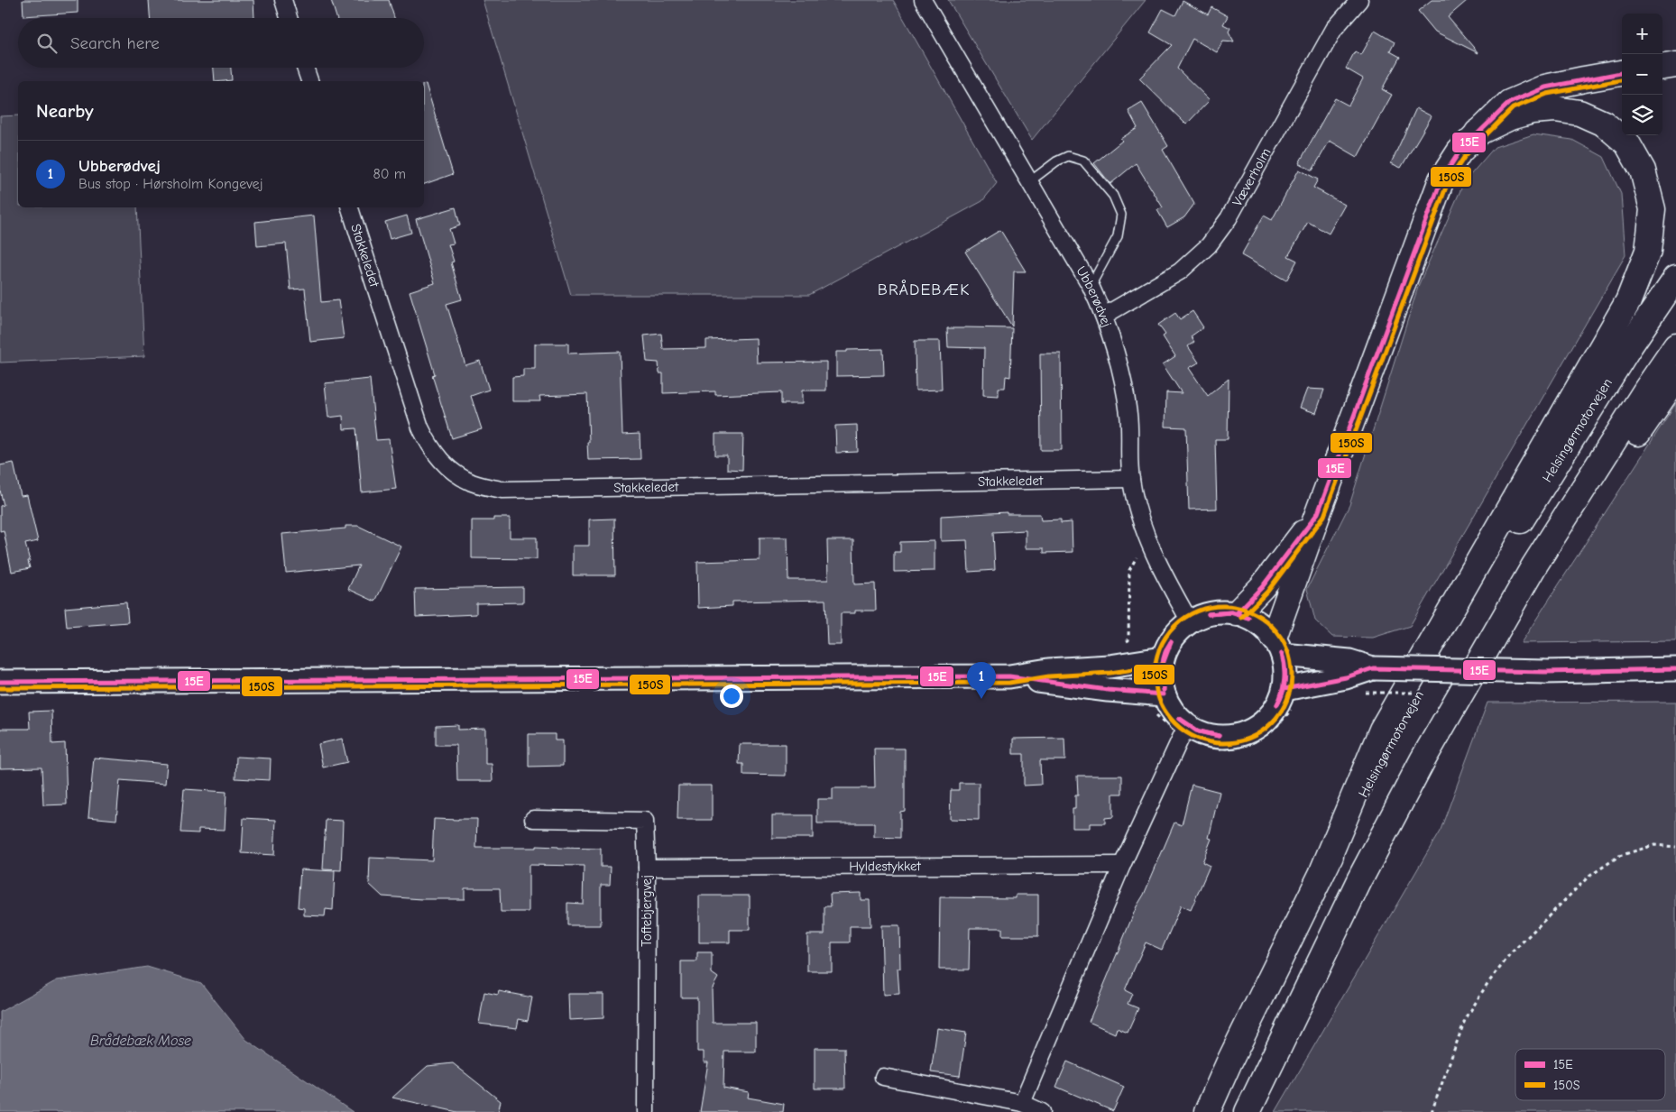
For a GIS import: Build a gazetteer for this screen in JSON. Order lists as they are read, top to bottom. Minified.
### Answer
{"streets":{"highway":["Helsingørmotorvejen"],"street":["Væverholm","Stakkeledet","Ubberødvej","Hyldestykket","Toftebjergvej"]},"crossings":[["Væverholm","Ubberødvej"],["Stakkeledet","Ubberødvej"],["Hyldestykket","Toftebjergvej"]],"districts":["BRÅDEBÆK"],"water":["Brådebæk Mose"],"lines":["transit line 15E","transit line 150S"],"legend":["15E","150S"],"page":{"map_buttons":["+","−"],"search":"Search here","heading":"Nearby","list":[{"mark":"1","name":"Ubberødvej","note":"Bus stop · Hørsholm Kongevej","value":"80 m"}],"pins":"1"}}
